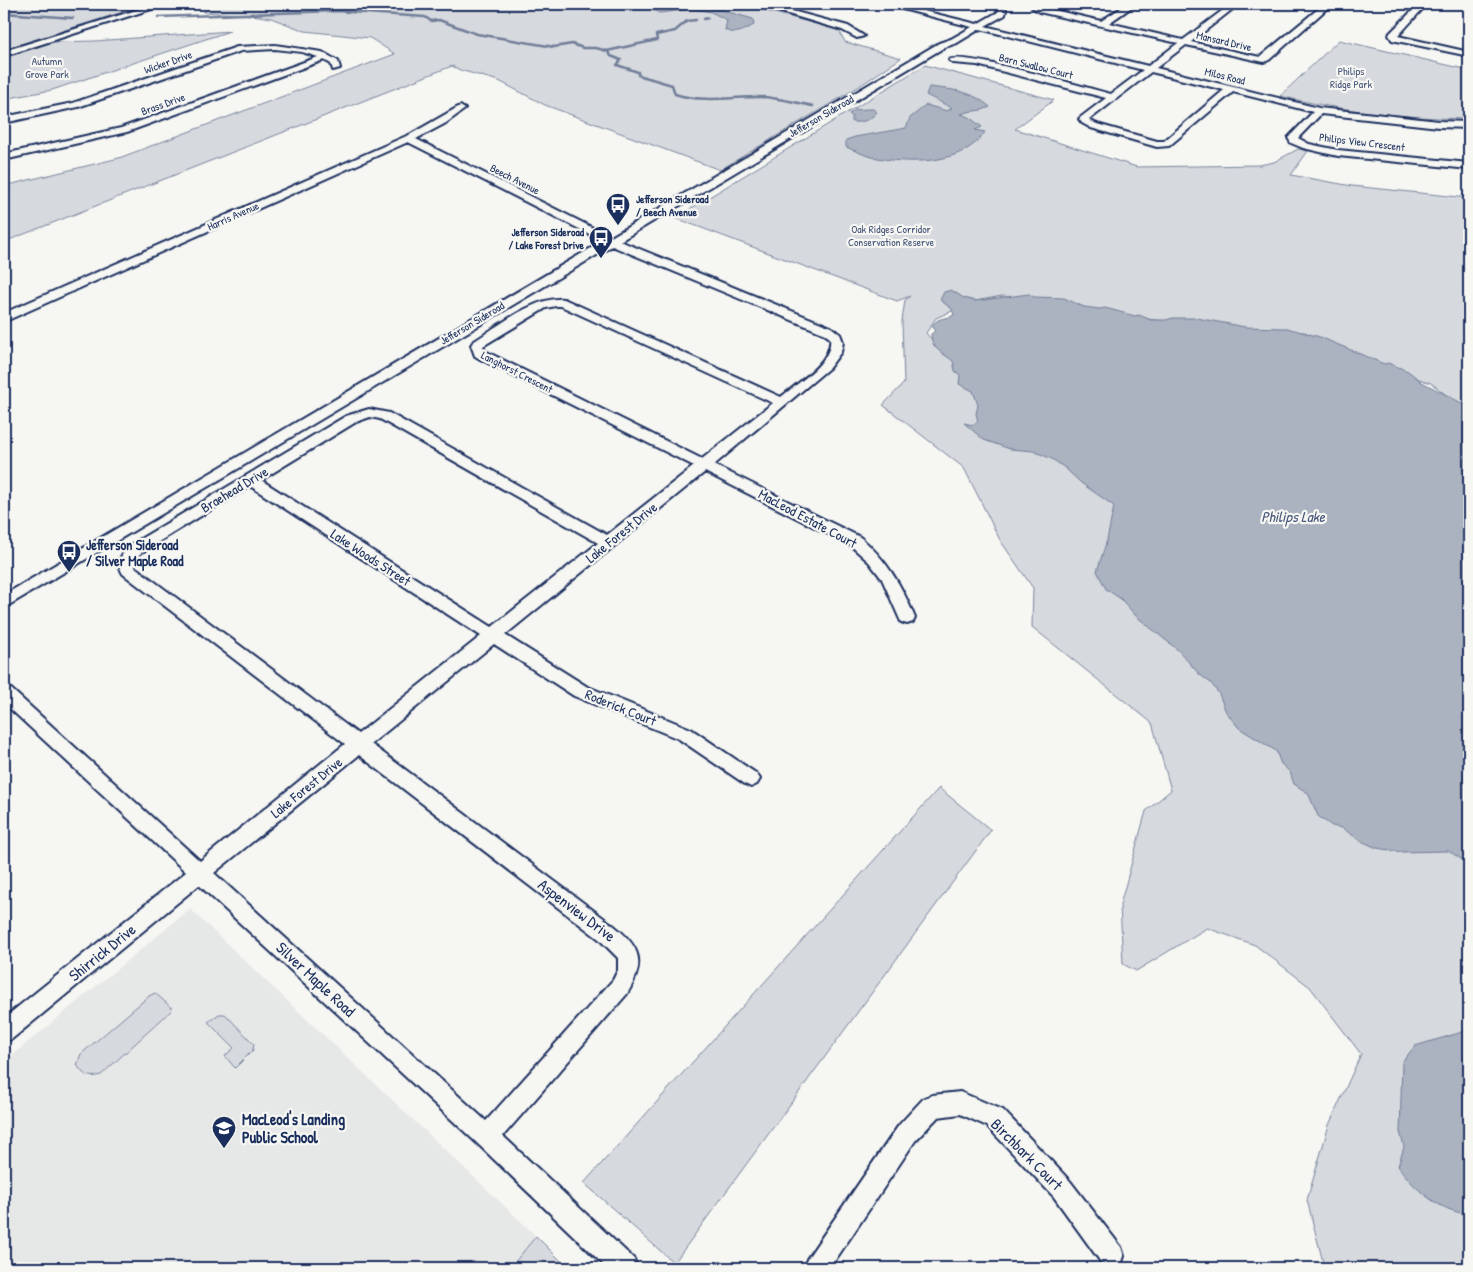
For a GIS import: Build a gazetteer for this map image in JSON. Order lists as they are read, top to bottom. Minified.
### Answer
{"streets":{"street":["Mansard Drive","Wicker Drive","Barn Swallow Court","Milos Road","Brass Drive","Jefferson Sideroad","Philips View Crescent","Beech Avenue","Harris Avenue","Langhorst Crescent","Braehead Drive","MacLeod Estate Court","Lake Forest Drive","Lake Woods Street","Roderick Court","Aspenview Drive","Shirrick Drive","Silver Maple Road","Birchbark Court"]},"crossings":[["Wicker Drive","Brass Drive"],["Milos Road","Jefferson Sideroad"],["Milos Road","Philips View Crescent"],["Jefferson Sideroad","Beech Avenue"],["Jefferson Sideroad","Lake Forest Drive"],["Beech Avenue","Harris Avenue"],["Beech Avenue","Lake Forest Drive"],["Langhorst Crescent","MacLeod Estate Court"],["Langhorst Crescent","Lake Forest Drive"],["Braehead Drive","Lake Forest Drive"],["Braehead Drive","Lake Woods Street"],["Braehead Drive","Aspenview Drive"],["MacLeod Estate Court","Lake Forest Drive"],["Lake Forest Drive","Lake Woods Street"],["Lake Forest Drive","Roderick Court"],["Lake Forest Drive","Aspenview Drive"],["Lake Forest Drive","Shirrick Drive"],["Lake Forest Drive","Silver Maple Road"],["Lake Woods Street","Roderick Court"],["Aspenview Drive","Silver Maple Road"],["Shirrick Drive","Silver Maple Road"]],"water":["Philips Lake"],"parks":["Autumn Grove Park","Philips Ridge Park","Oak Ridges Corridor Conservation Reserve"],"places":{"bus stop":["Jefferson Sideroad / Beech Avenue","Jefferson Sideroad / Lake Forest Drive","Jefferson Sideroad / Silver Maple Road"],"school or university":["MacLeod's Landing Public School"]}}
